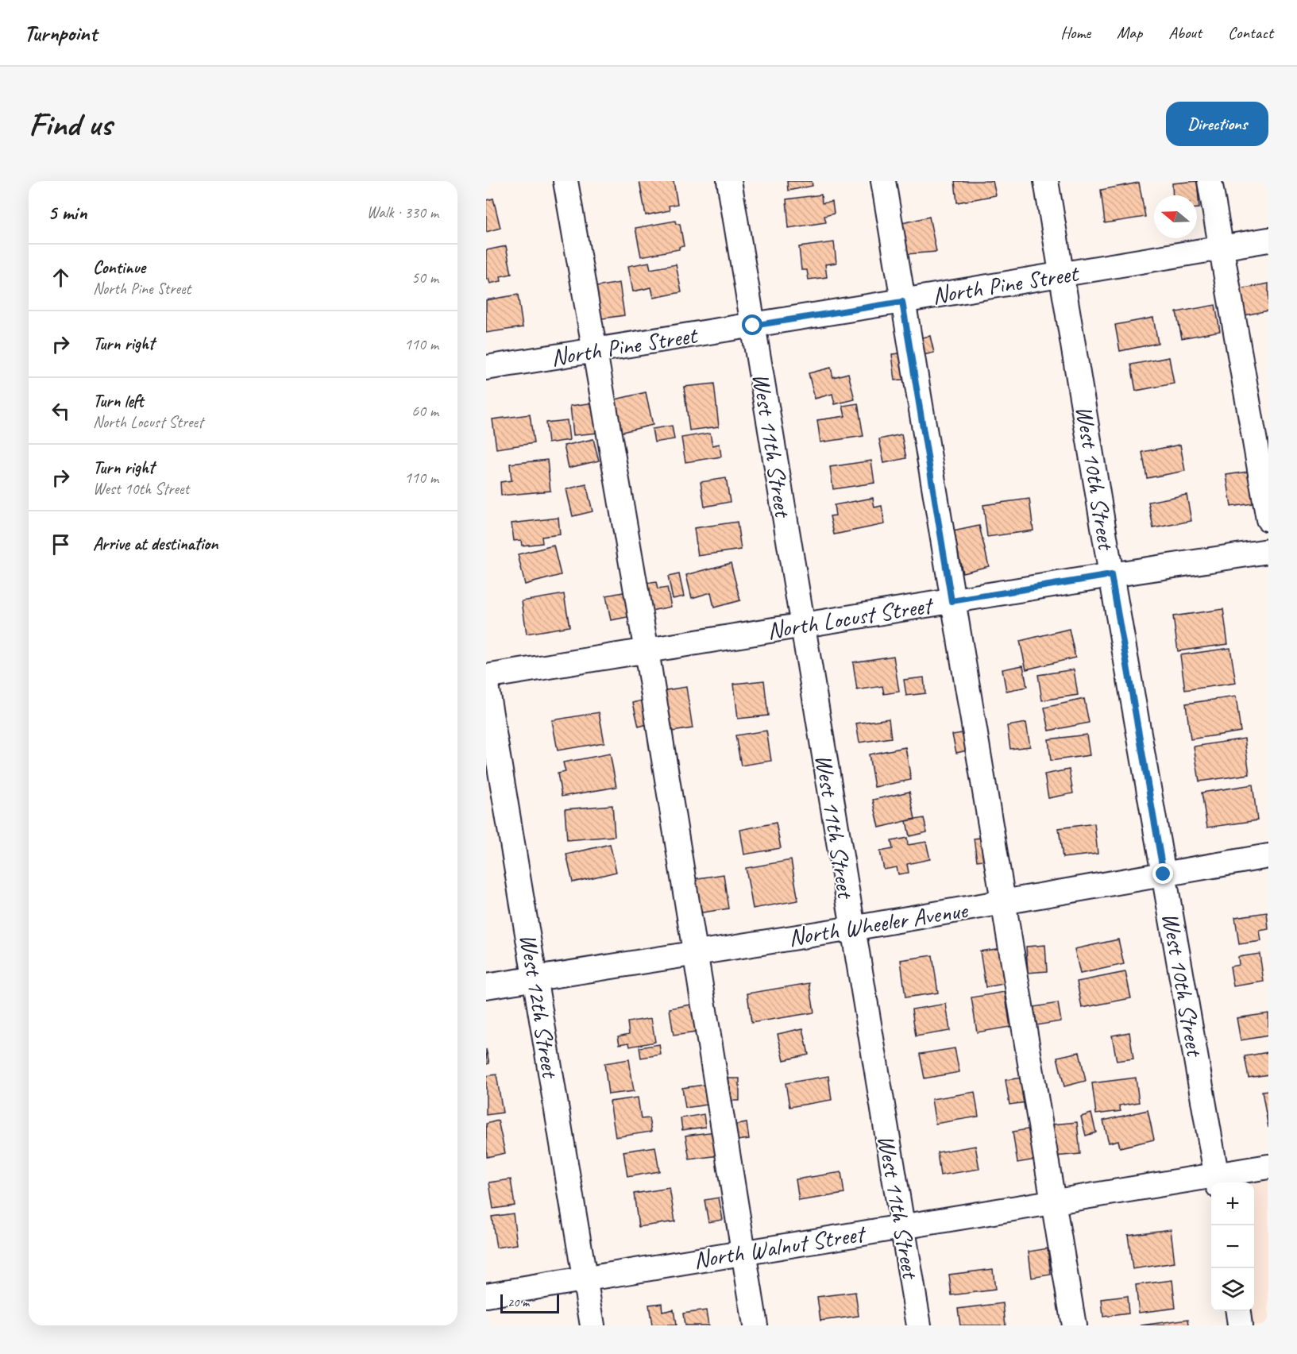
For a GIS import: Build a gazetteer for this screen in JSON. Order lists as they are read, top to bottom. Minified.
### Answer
{"streets":{"street":["North Pine Street","West 11th Street","West 10th Street","North Locust Street","North Wheeler Avenue","West 12th Street","North Walnut Street"]},"crossings":[["North Pine Street","West 11th Street"],["North Pine Street","West 10th Street"],["West 11th Street","North Locust Street"],["West 11th Street","North Wheeler Avenue"],["West 11th Street","North Walnut Street"],["West 10th Street","North Locust Street"],["West 10th Street","North Wheeler Avenue"],["West 10th Street","North Walnut Street"],["North Wheeler Avenue","West 12th Street"],["West 12th Street","North Walnut Street"]],"scale_bar":"20 m","north":"left","page":{"header":"Turnpoint","nav":["Home","Map","About","Contact"],"buttons":"Directions","title":"Find us","heading":["5 min","Walk · 330 m"],"list":[["Continue","North Pine Street","50 m"],["Turn right","110 m"],["Turn left","North Locust Street","60 m"],["Turn right","West 10th Street","110 m"],"Arrive at destination"],"map_buttons":["+","−"],"scale":"20 m"}}
